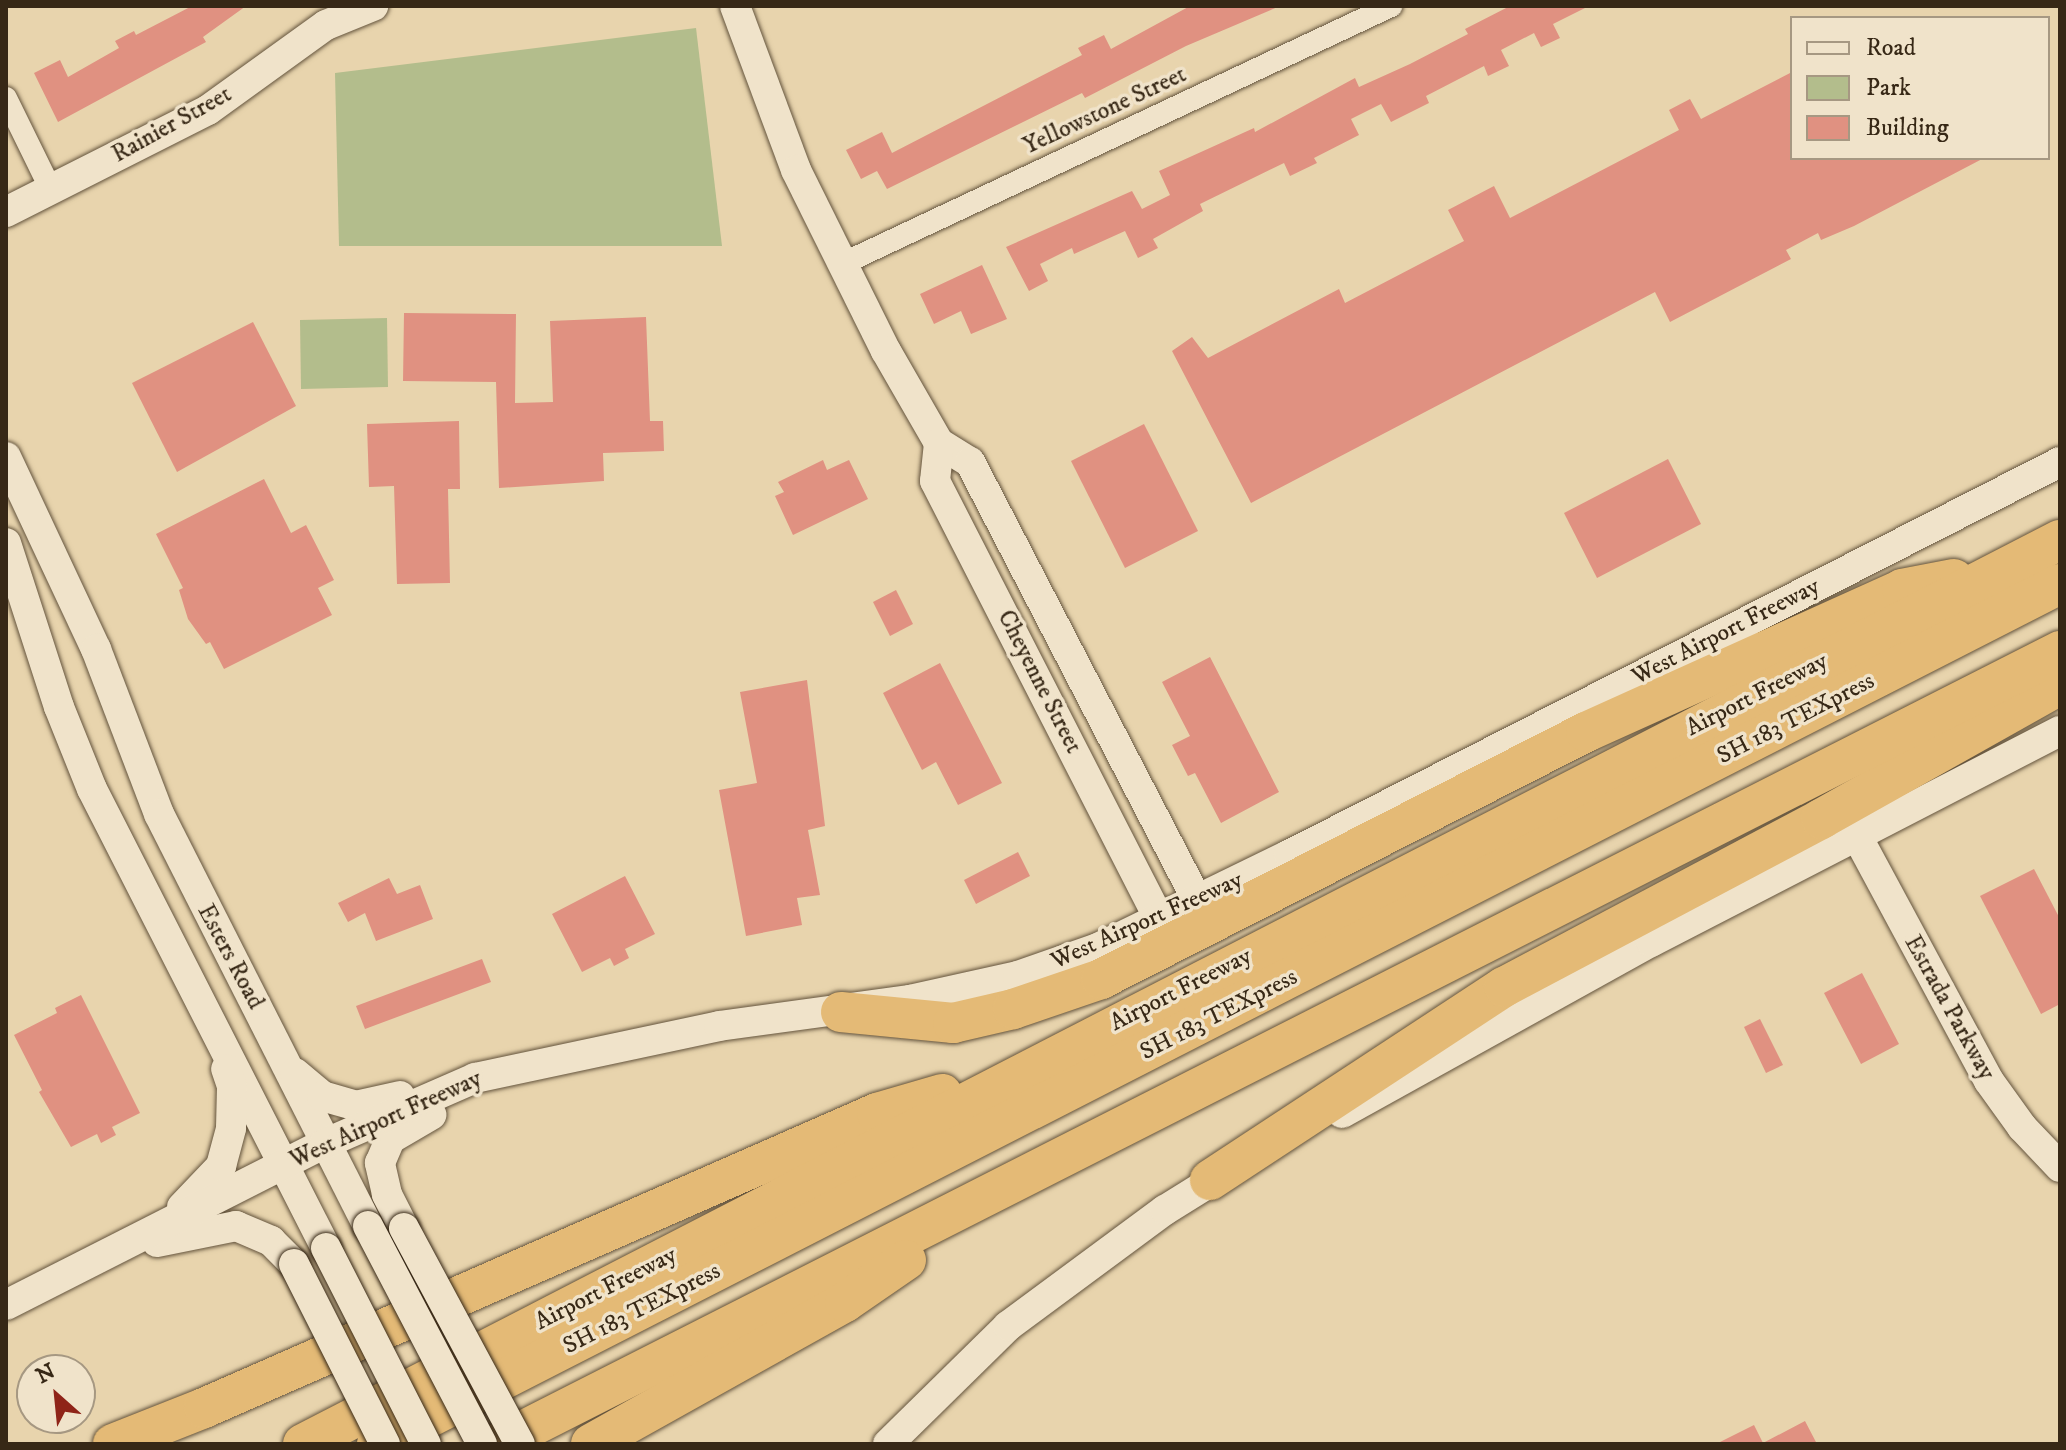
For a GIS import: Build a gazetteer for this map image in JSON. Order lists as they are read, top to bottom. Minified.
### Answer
{"streets":{"highway":["Airport Freeway","SH 183 TEXpress"],"main road":["Rainier Street","West Airport Freeway","Cheyenne Street","Esters Road","Estrada Parkway"],"street":["Yellowstone Street"]},"crossings":[["Yellowstone Street","Cheyenne Street"],["West Airport Freeway","Cheyenne Street"],["West Airport Freeway","Esters Road"]],"legend":["Road","Park","Building"],"north":"top left"}
